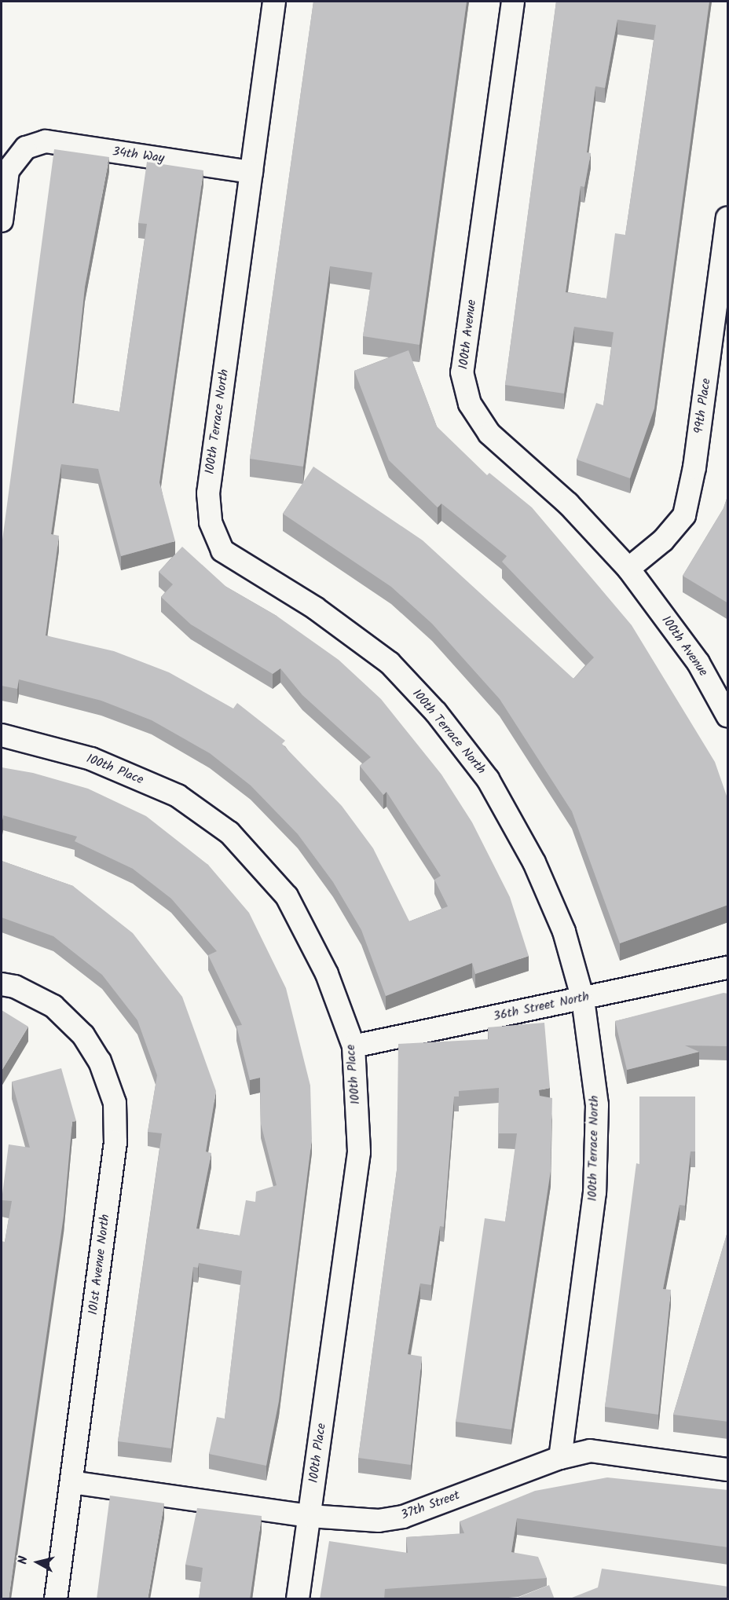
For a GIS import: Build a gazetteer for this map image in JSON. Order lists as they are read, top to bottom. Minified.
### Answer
{"streets":{"street":["34th Way","100th Avenue","99th Place","100th Terrace North","100th Place","36th Street North","101st Avenue North","37th Street"]},"crossings":[["34th Way","100th Terrace North"],["100th Avenue","99th Place"],["100th Terrace North","36th Street North"],["100th Terrace North","37th Street"],["100th Place","36th Street North"],["100th Place","37th Street"],["101st Avenue North","37th Street"]],"north":"left"}
